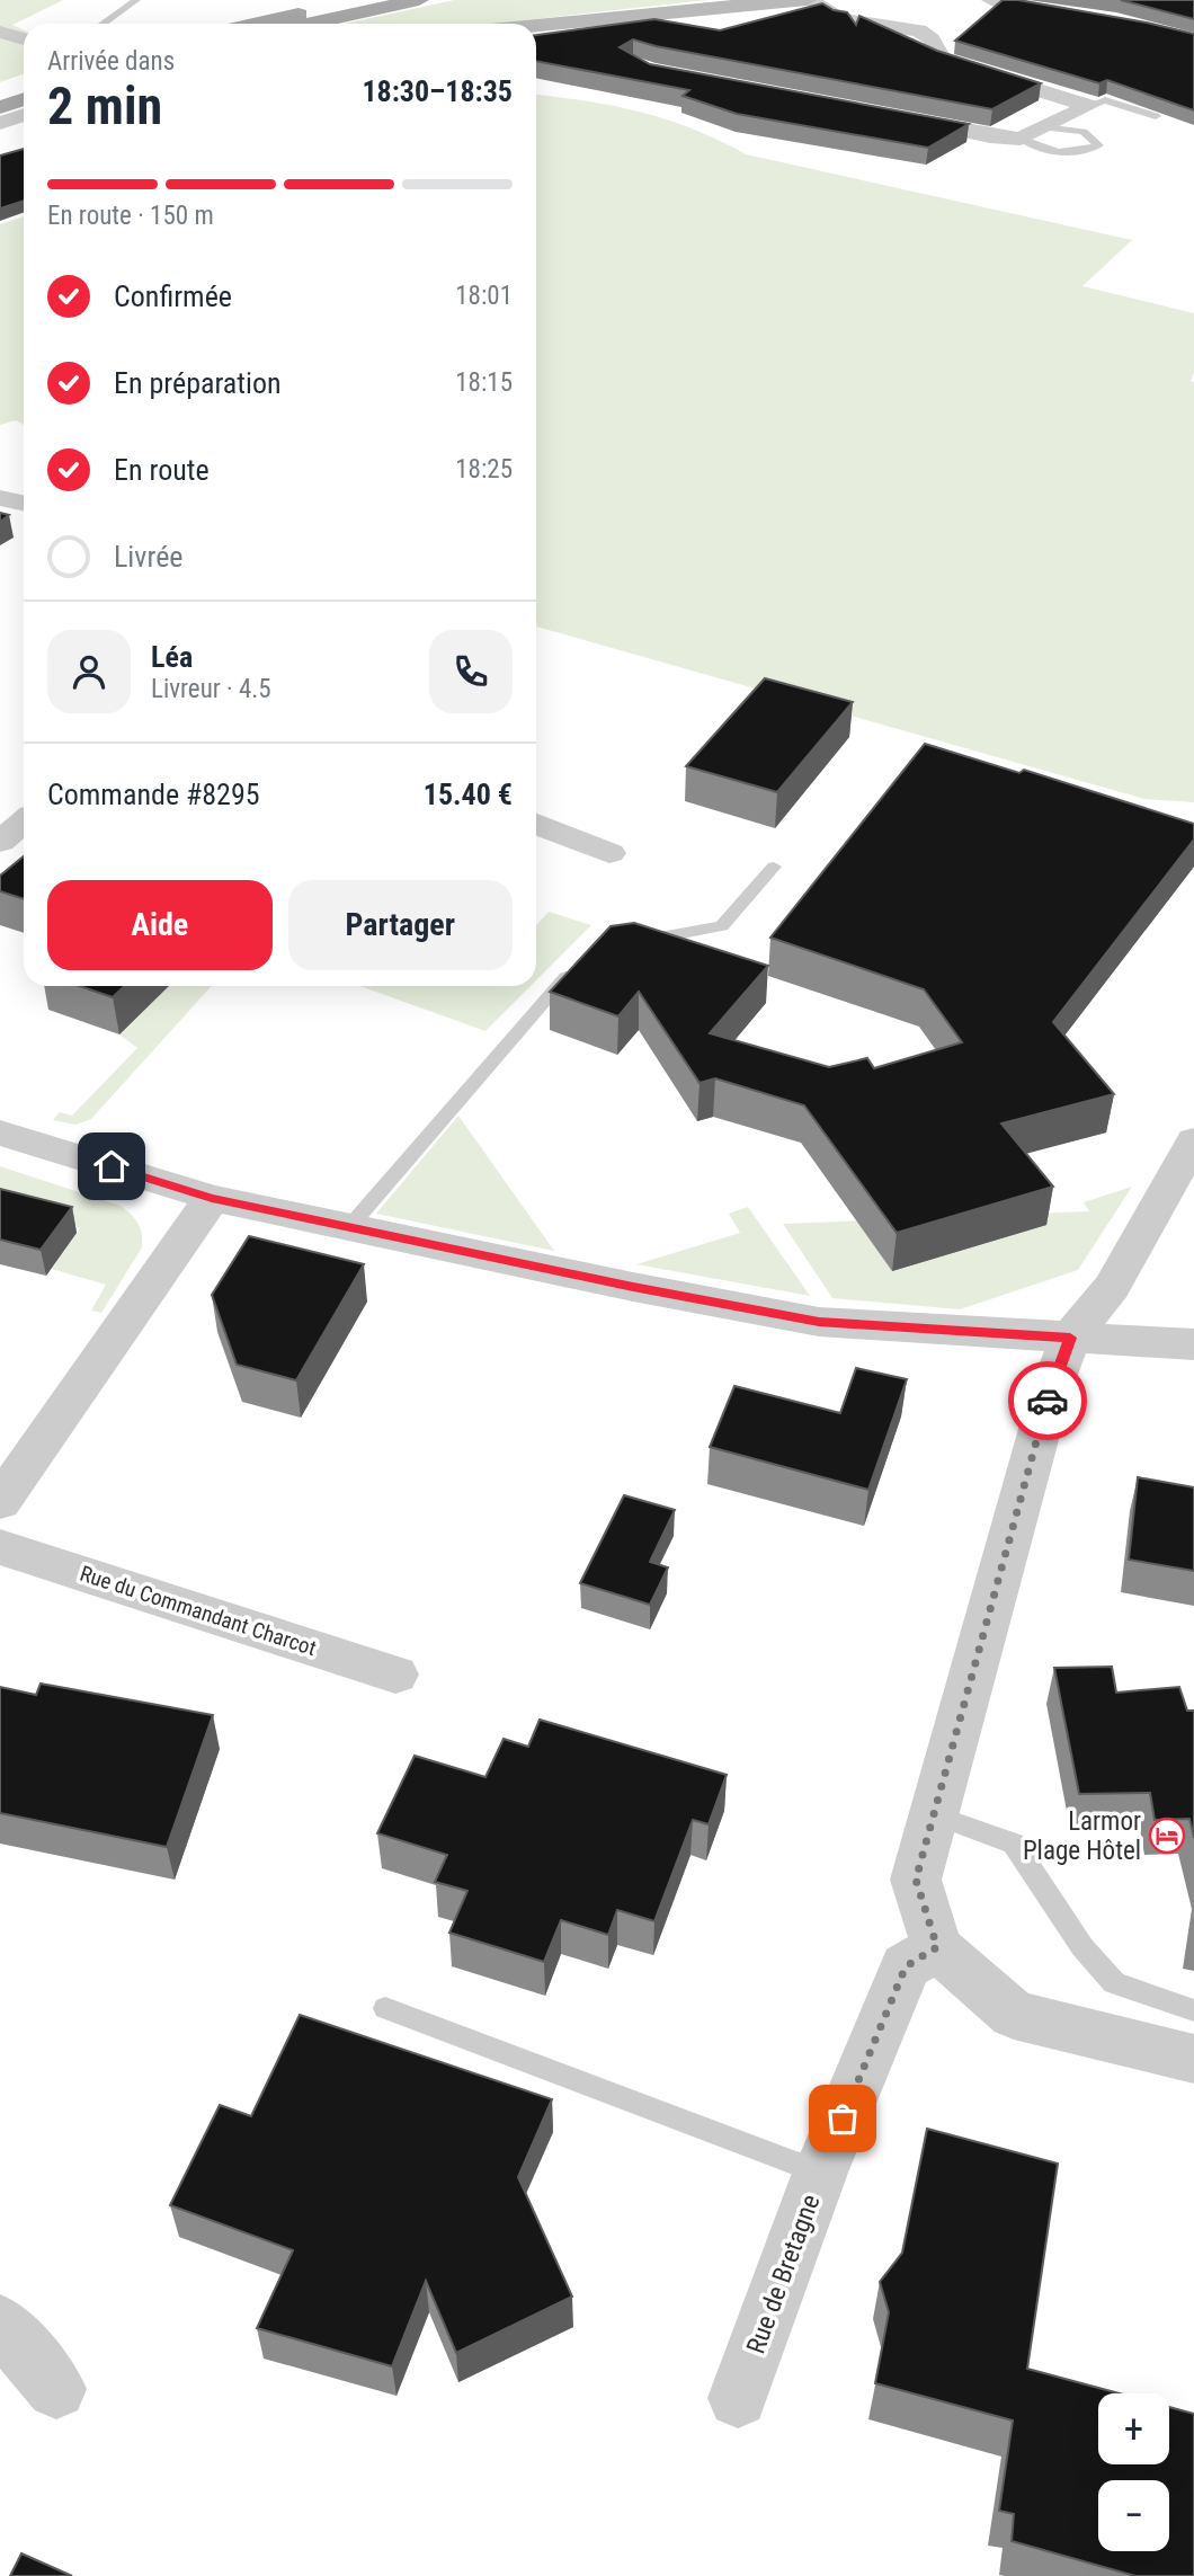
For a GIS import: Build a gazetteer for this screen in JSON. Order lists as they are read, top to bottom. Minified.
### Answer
{"streets":{"street":["Rue du Commandant Charcot","Rue de Bretagne"]},"places":{"hotel":["Larmor Plage Hôtel"]},"page":{"heading":["2 min","Arrivée dans","18:30–18:35"],"panel":["Léa","Livreur · 4.5","Commande #8295","15.40 €"],"bar":"En route · 150 m","list":[["Confirmée","18:01"],["En préparation","18:15"],["En route","18:25"],"Livrée"],"buttons":["Aide","Partager"],"map_buttons":["+","−"]}}
